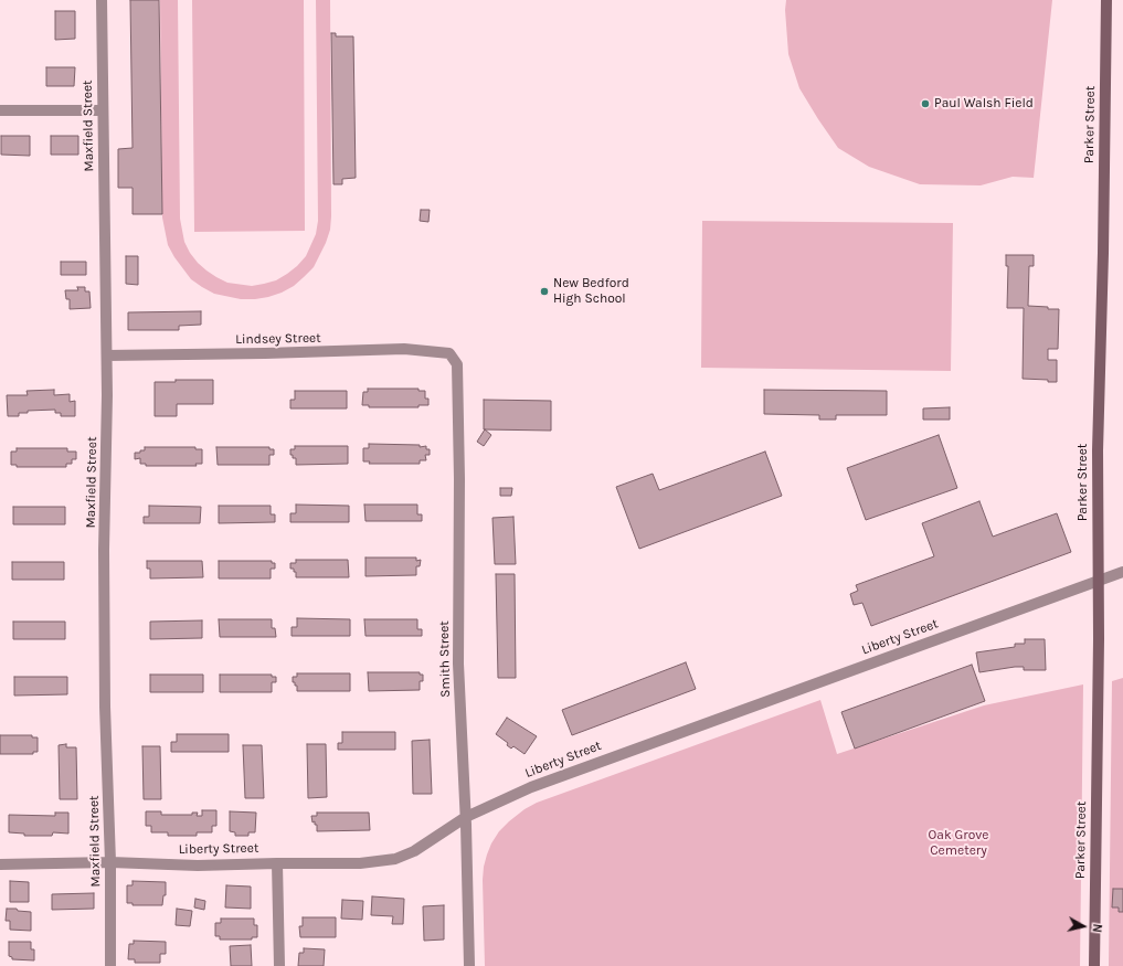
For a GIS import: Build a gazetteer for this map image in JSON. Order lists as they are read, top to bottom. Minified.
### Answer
{"streets":{"main road":["Parker Street"],"street":["Maxfield Street","Lindsey Street","Liberty Street","Smith Street"]},"crossings":[["Parker Street","Liberty Street"],["Maxfield Street","Lindsey Street"],["Maxfield Street","Liberty Street"],["Lindsey Street","Smith Street"],["Liberty Street","Smith Street"]],"parks":["Oak Grove Cemetery"],"places":["Paul Walsh Field","New Bedford High School"],"north":"right"}
